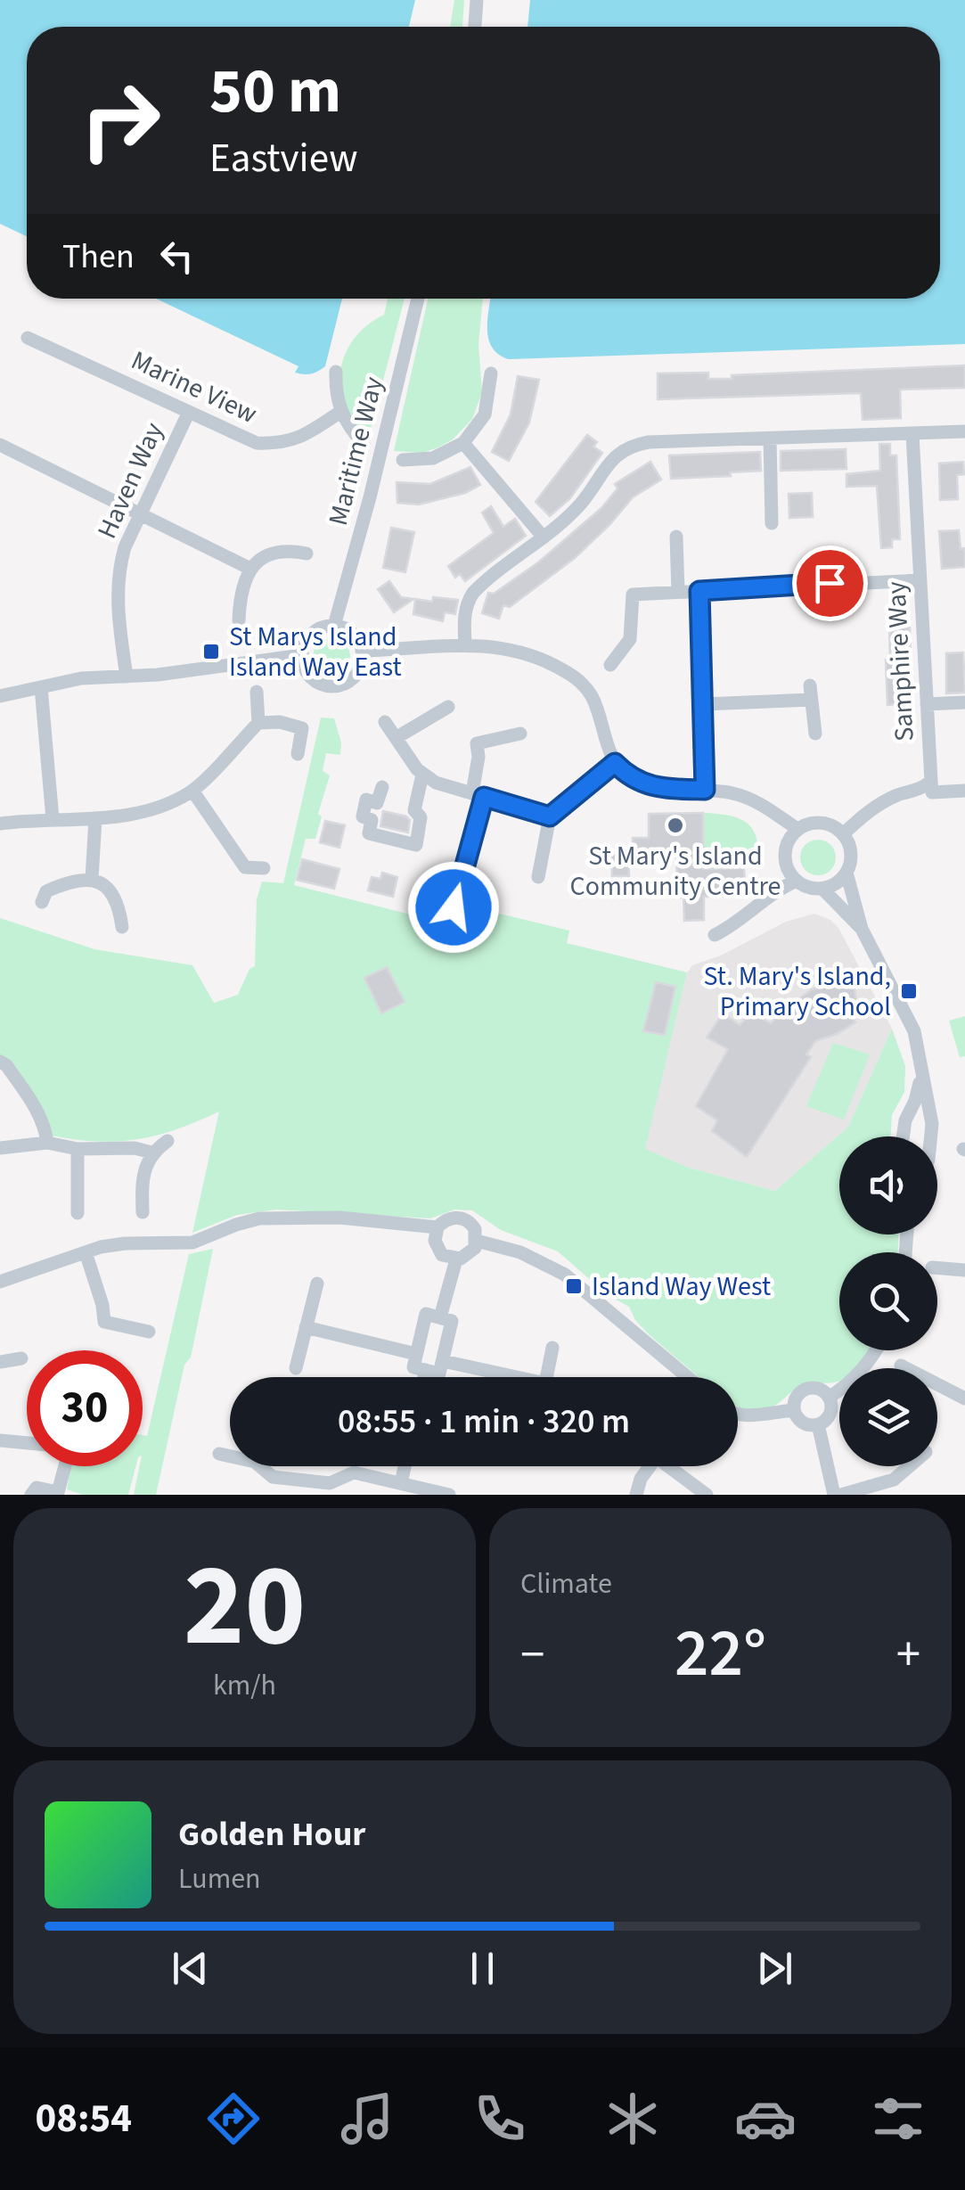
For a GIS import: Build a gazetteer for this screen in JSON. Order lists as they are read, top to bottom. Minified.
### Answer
{"streets":{"street":["Marine View","Maritime Way","Haven Way","Samphire Way"]},"crossings":[["Marine View","Haven Way"]],"places":{"transit":["St Marys Island Island Way East","St. Mary's Island, Primary School","Island Way West"],"other":["St Mary's Island Community Centre"]},"page":{"turn":["50 m","Eastview"],"then":"Then","limit":"30","trip":"08:55 · 1 min · 320 m","tile":[["20","km/h"],"Climate"],"heat":["−","22°","+"],"song":["Golden Hour","Lumen"],"tabs":"08:54"}}
